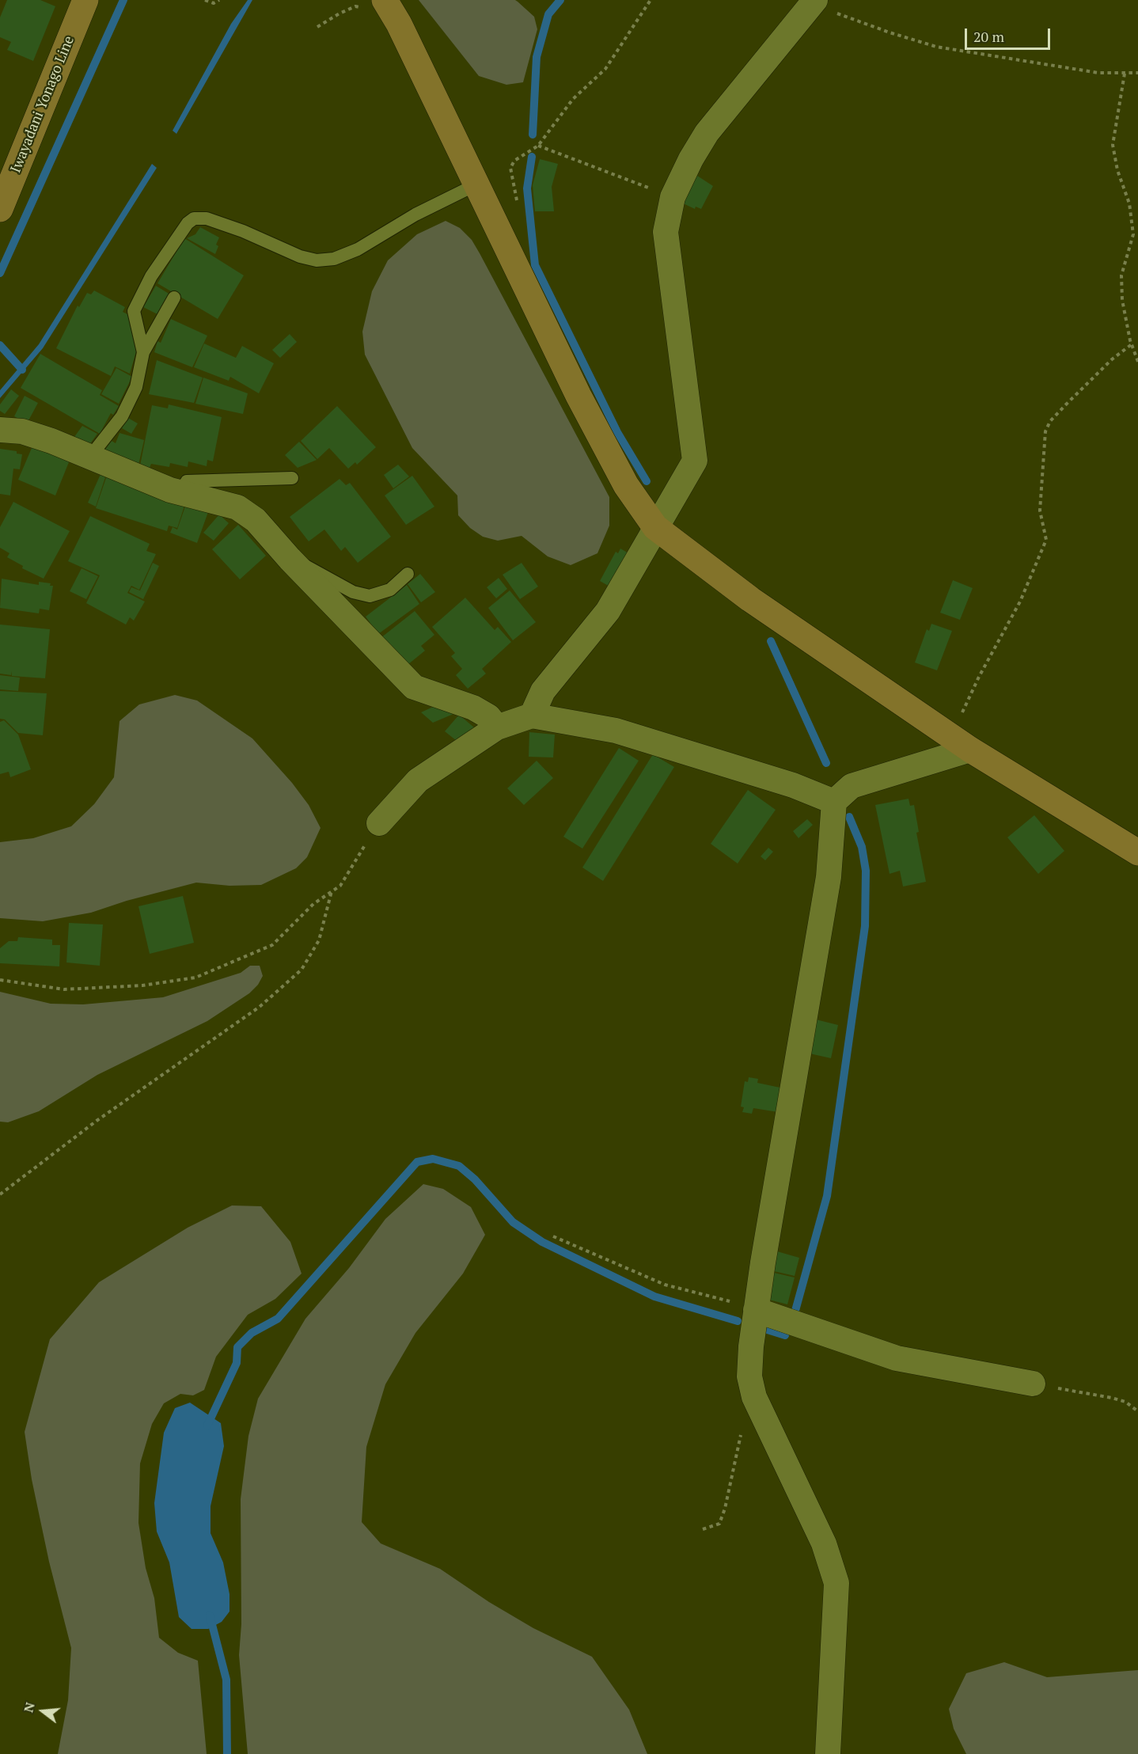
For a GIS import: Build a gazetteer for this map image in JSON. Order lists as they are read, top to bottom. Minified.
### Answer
{"streets":{"street":["Iwayadani Yonago Line"]},"scale_bar":"20 m","north":"left"}
